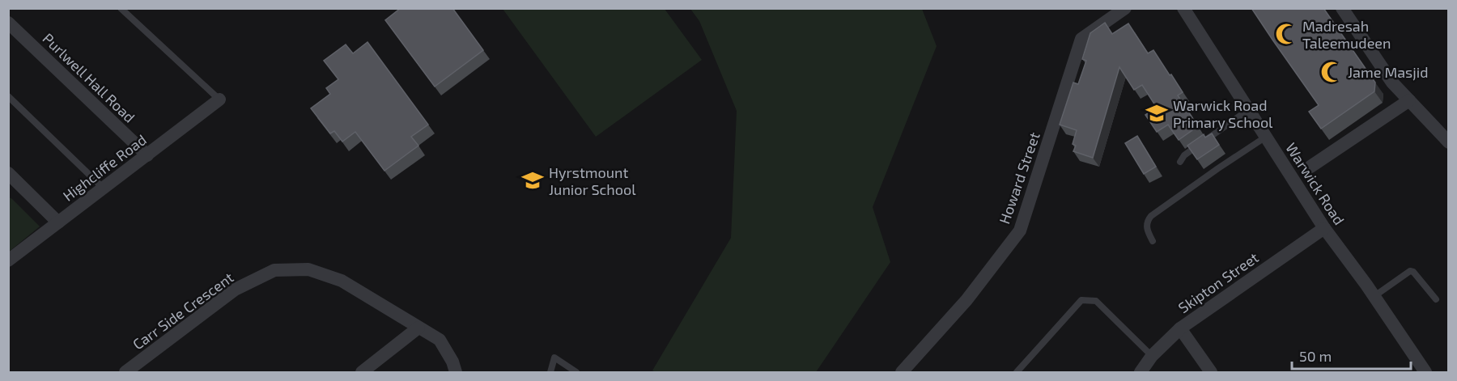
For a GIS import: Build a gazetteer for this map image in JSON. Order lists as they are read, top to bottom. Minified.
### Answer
{"streets":{"street":["Purlwell Hall Road","Highcliffe Road","Howard Street","Warwick Road","Skipton Street","Carr Side Crescent"]},"crossings":[["Purlwell Hall Road","Highcliffe Road"],["Warwick Road","Skipton Street"]],"places":{"mosque":["Madresah Taleemudeen","Jame Masjid"],"school or university":["Warwick Road Primary School","Hyrstmount Junior School"]},"scale_bar":"50 m"}
